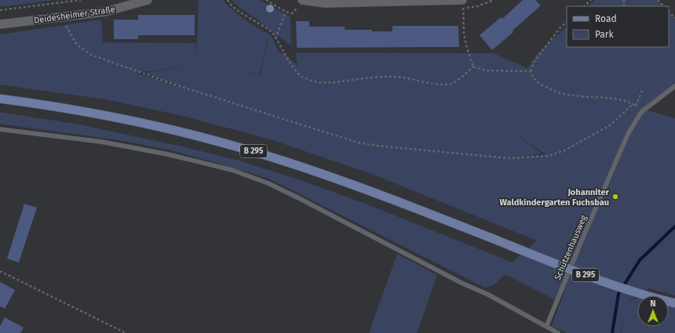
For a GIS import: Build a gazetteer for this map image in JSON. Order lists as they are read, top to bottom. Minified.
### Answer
{"streets":{"main road":["B 295"],"street":["Deidesheimer Straße"],"lane":["Schützenhausweg"]},"places":["Johanniter Waldkindergarten Fuchsbau"],"legend":["Road","Park"],"north":"top"}
